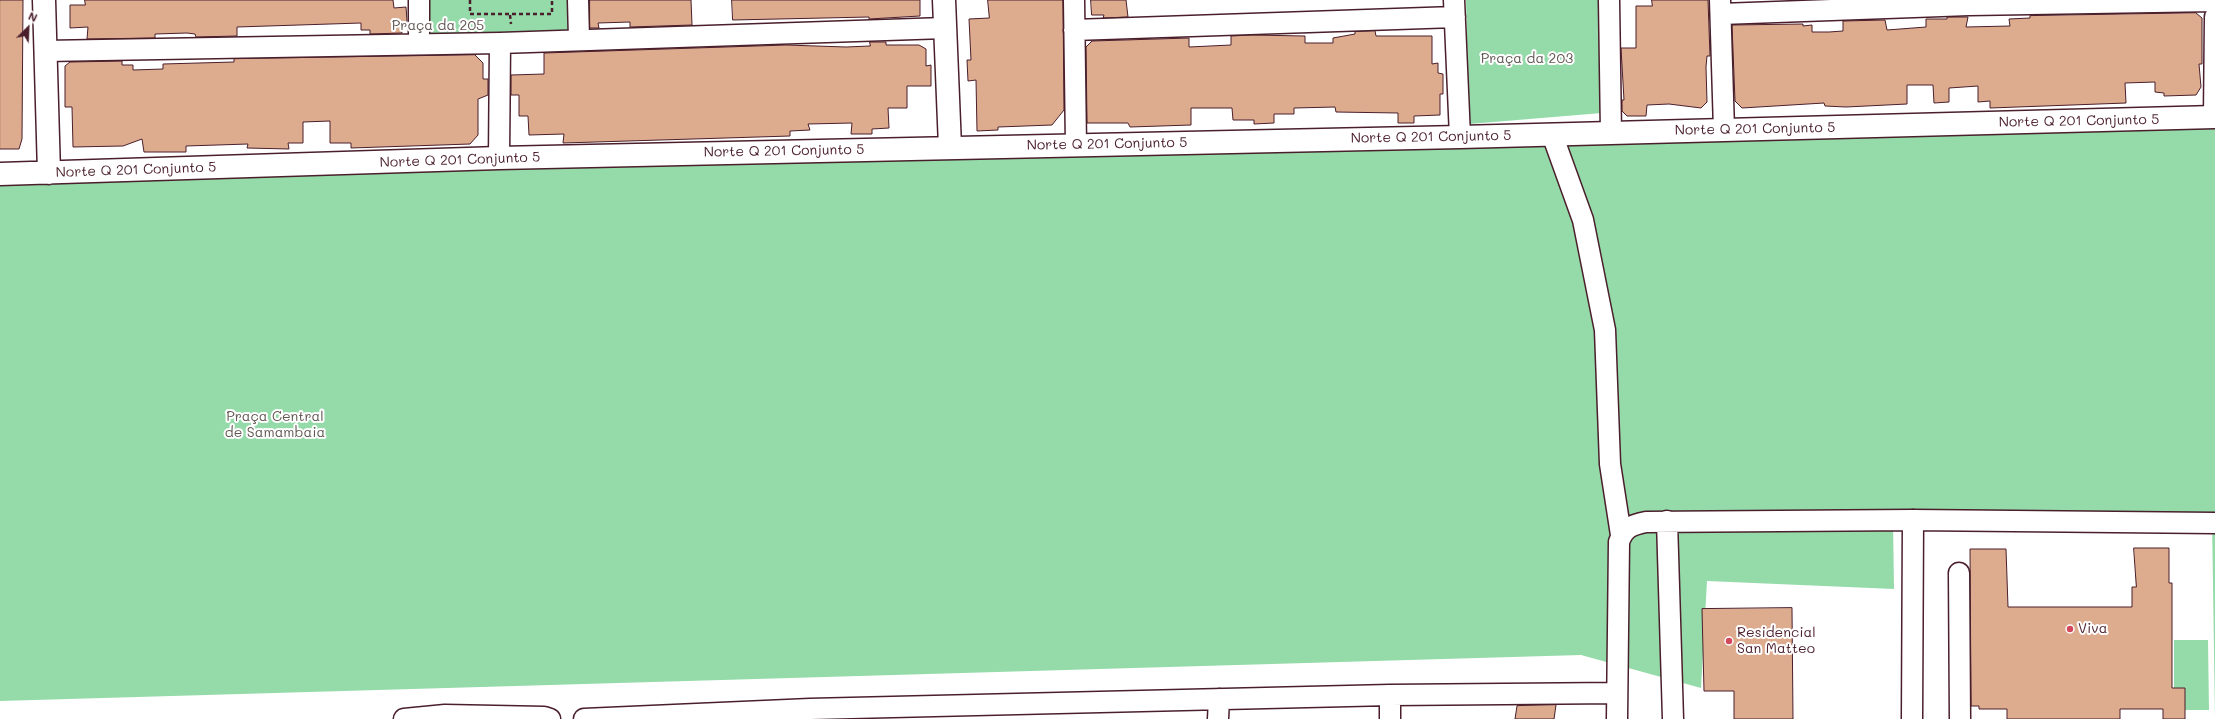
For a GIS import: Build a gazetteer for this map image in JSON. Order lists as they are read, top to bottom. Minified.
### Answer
{"streets":{"street":["Norte Q 201 Conjunto 5"]},"parks":["Praça da 205","Praça da 203","Praça Central de Samambaia"],"places":["Viva","Residencial San Matteo"],"north":"top right"}
